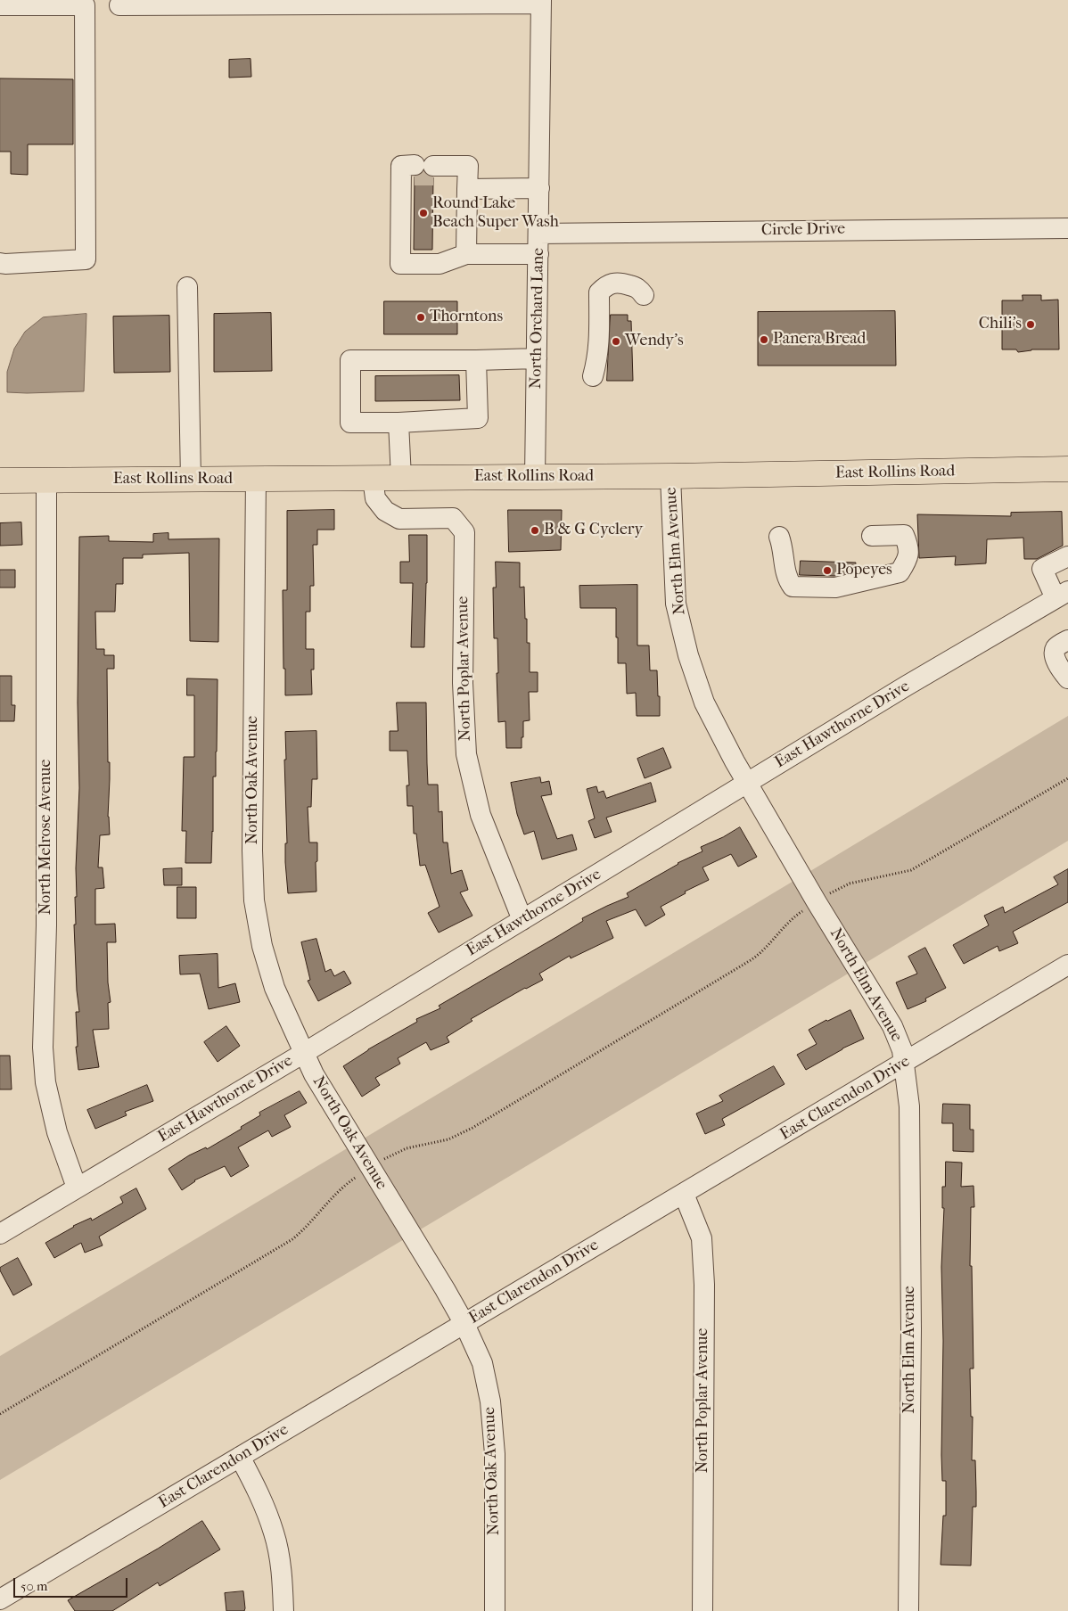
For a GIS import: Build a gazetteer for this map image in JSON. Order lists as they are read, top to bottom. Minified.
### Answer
{"streets":{"main road":["East Rollins Road"],"street":["Circle Drive","North Orchard Lane","North Elm Avenue","North Poplar Avenue","East Hawthorne Drive","North Oak Avenue","North Melrose Avenue","East Clarendon Drive"]},"crossings":[["Circle Drive","North Orchard Lane"],["North Orchard Lane","East Rollins Road"],["East Rollins Road","North Elm Avenue"],["East Rollins Road","North Poplar Avenue"],["East Rollins Road","North Oak Avenue"],["East Rollins Road","North Melrose Avenue"],["North Elm Avenue","East Hawthorne Drive"],["North Elm Avenue","East Clarendon Drive"],["North Poplar Avenue","East Hawthorne Drive"],["North Poplar Avenue","East Clarendon Drive"],["East Hawthorne Drive","North Oak Avenue"],["East Hawthorne Drive","North Melrose Avenue"],["North Oak Avenue","East Clarendon Drive"]],"places":["Round Lake Beach Super Wash","Thorntons","Chili's","Panera Bread","Wendy's","B & G Cyclery","Popeyes"],"scale_bar":"50 m"}
